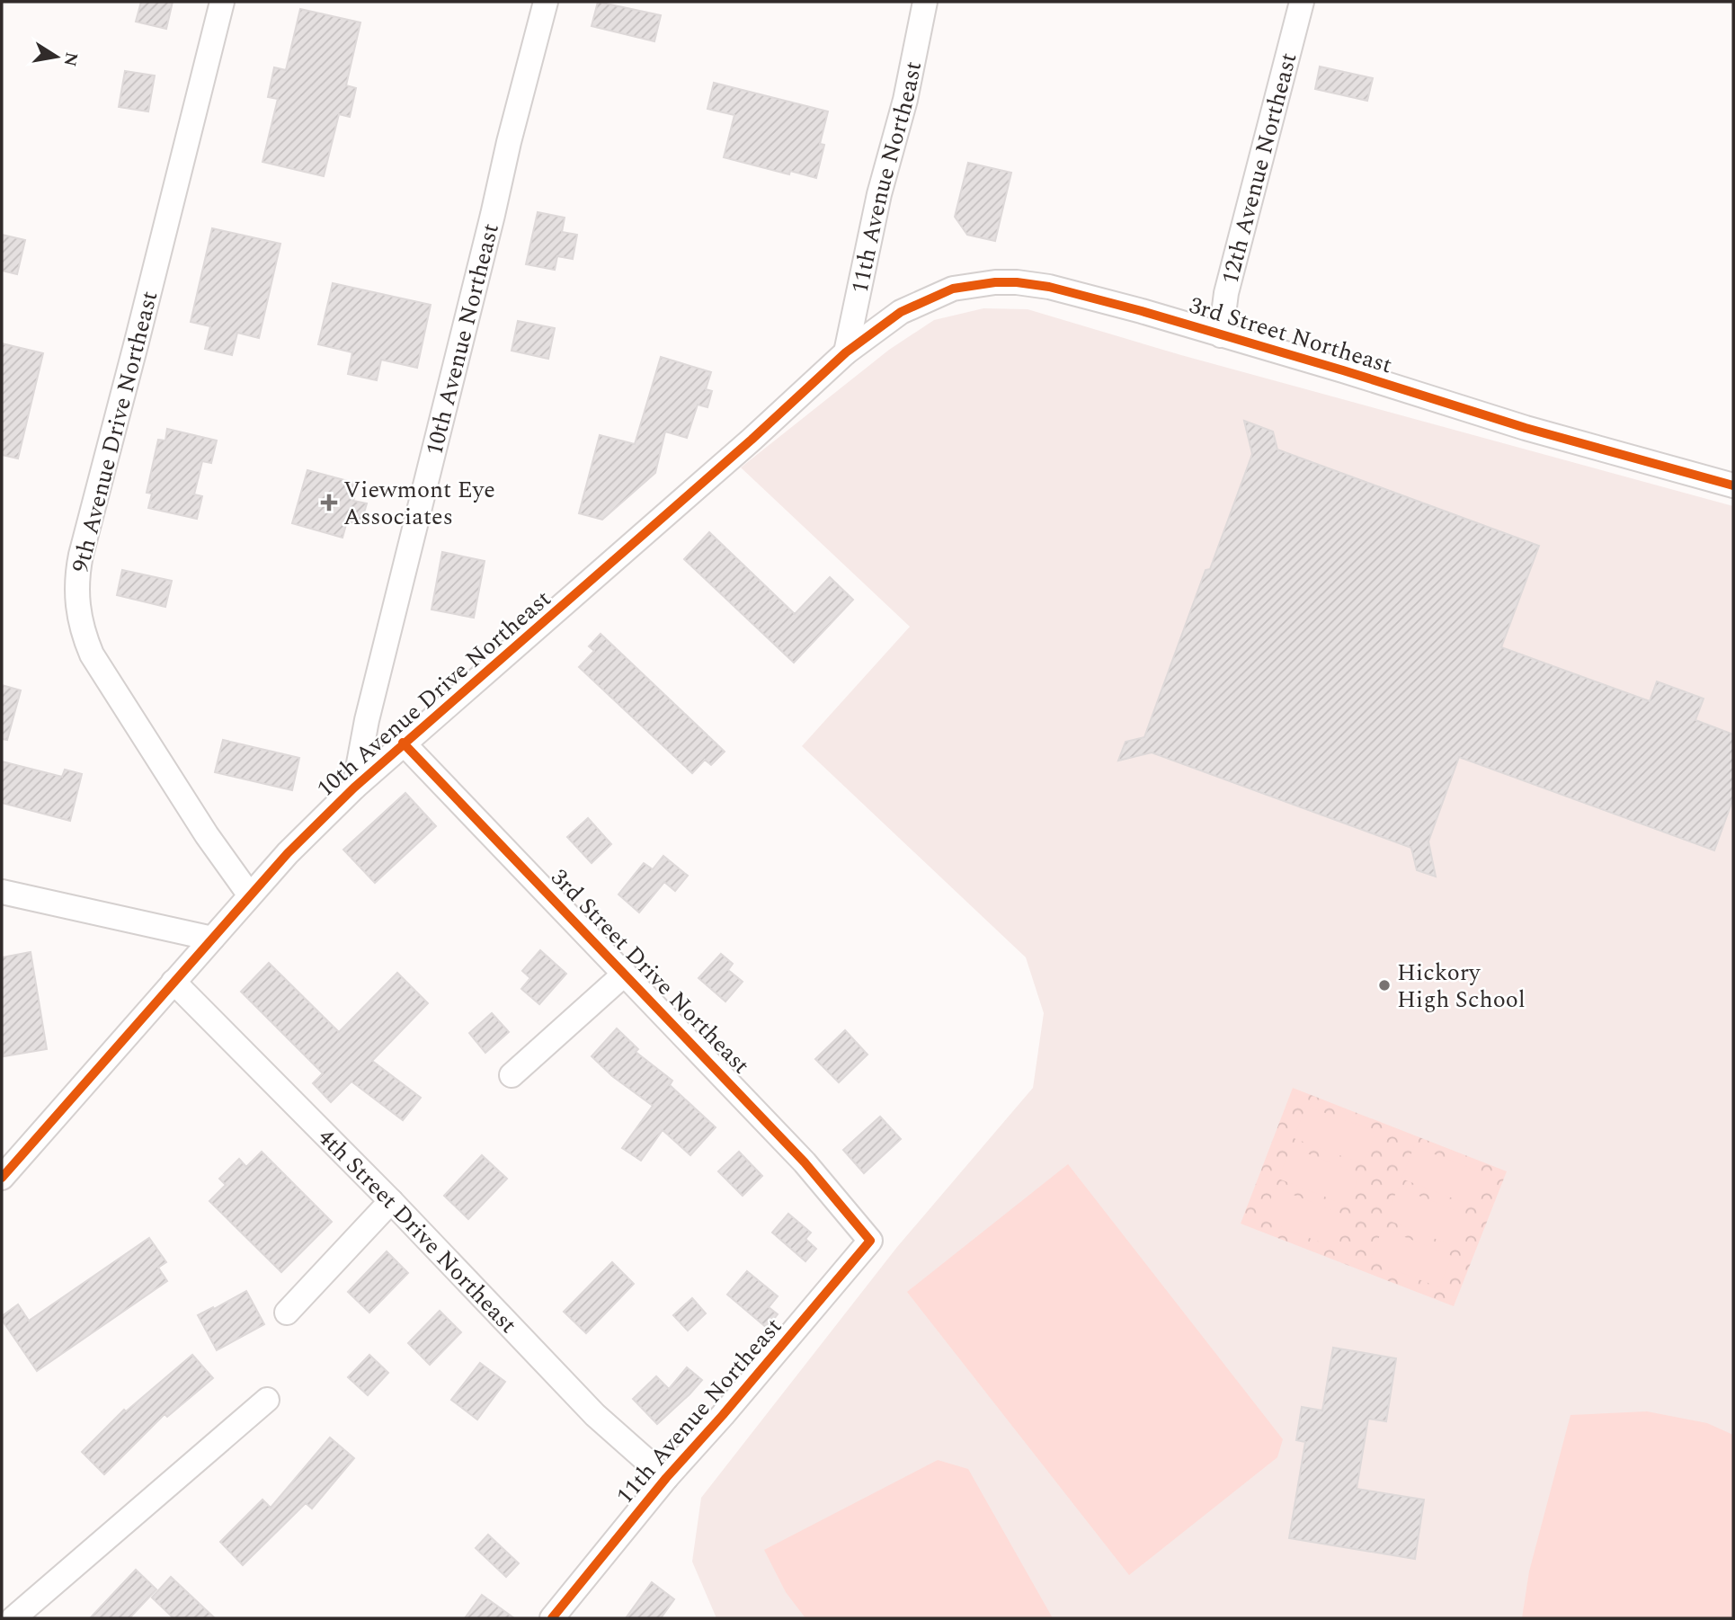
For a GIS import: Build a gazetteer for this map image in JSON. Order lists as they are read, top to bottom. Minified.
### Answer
{"streets":{"street":["12th Avenue Northeast","11th Avenue Northeast","3rd Street Northeast","10th Avenue Northeast","9th Avenue Drive Northeast","10th Avenue Drive Northeast","3rd Street Drive Northeast","4th Street Drive Northeast"]},"crossings":[["12th Avenue Northeast","3rd Street Northeast"],["11th Avenue Northeast","3rd Street Northeast"],["11th Avenue Northeast","10th Avenue Drive Northeast"],["11th Avenue Northeast","3rd Street Drive Northeast"],["11th Avenue Northeast","4th Street Drive Northeast"],["3rd Street Northeast","10th Avenue Drive Northeast"],["10th Avenue Northeast","10th Avenue Drive Northeast"],["9th Avenue Drive Northeast","10th Avenue Drive Northeast"],["10th Avenue Drive Northeast","3rd Street Drive Northeast"],["10th Avenue Drive Northeast","4th Street Drive Northeast"]],"places":{"health":["Viewmont Eye Associates"],"other":["Hickory High School"]},"north":"right"}
